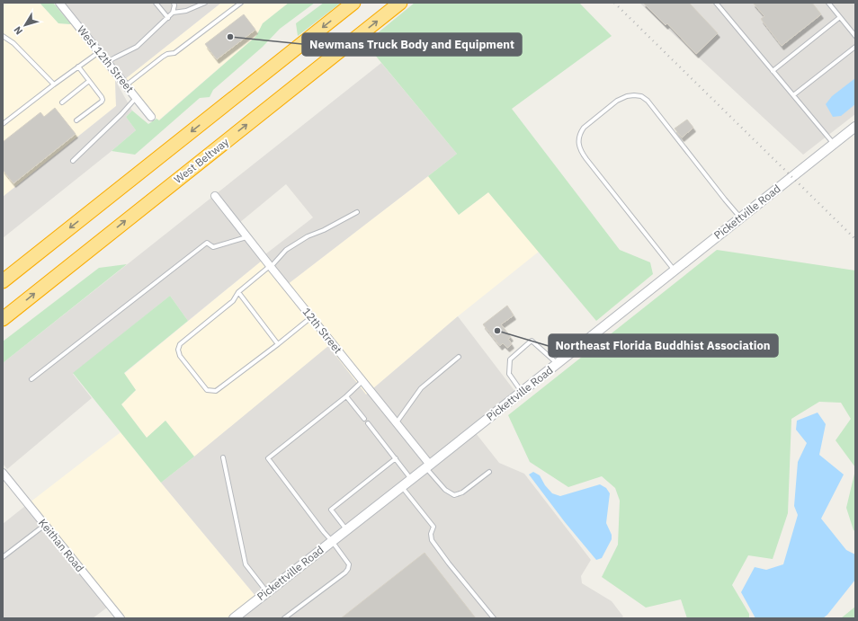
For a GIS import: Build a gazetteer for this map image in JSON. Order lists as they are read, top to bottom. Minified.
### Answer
{"streets":{"highway":["West Beltway"],"street":["West 12th Street","Pickettville Road","12th Street","Keithan Road"]},"crossings":[["Pickettville Road","12th Street"]],"places":["Newmans Truck Body and Equipment","Northeast Florida Buddhist Association"],"north":"bottom left"}
